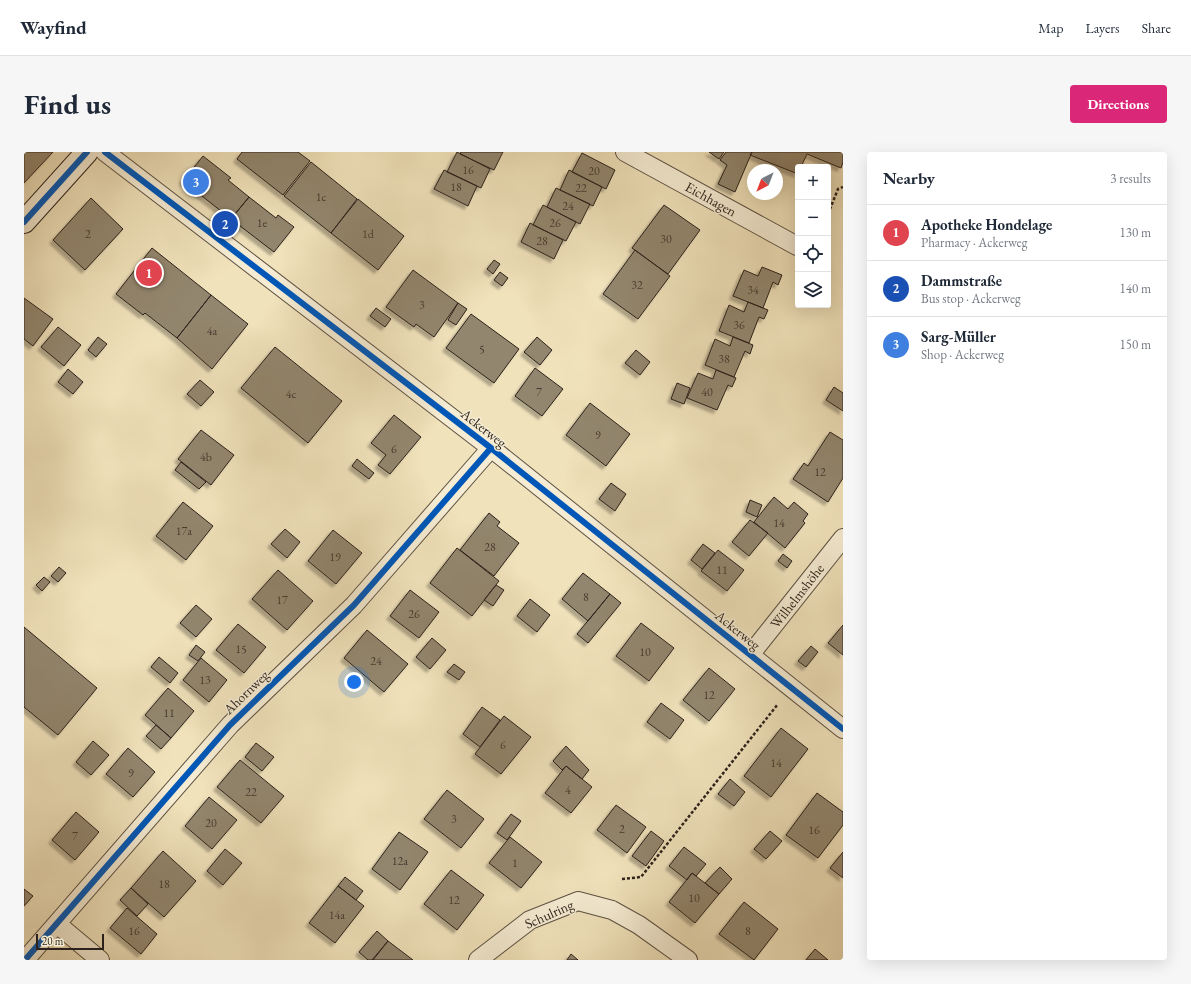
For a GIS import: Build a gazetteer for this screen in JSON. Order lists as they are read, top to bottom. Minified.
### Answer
{"streets":{"street":["Eichhagen","Ackerweg","Wilhelmshöhe","Ahornweg","Schulring"]},"crossings":[["Ackerweg","Wilhelmshöhe"],["Ackerweg","Ahornweg"]],"house_numbers":["16","20","18","22","1c","24","1e","26","2","1d","30","28","32","34","3","36","4a","5","38","7","40","4c","9","6","4b","12","14","17a","28","19","11","8","17","26","15","10","24","13","12","11","6","14","9","4","22","3","20","2","16","7","12a","1","18","10","12","14a","16","8"],"scale_bar":"20 m","north":"bottom left","page":{"header":"Wayfind","nav":["Map","Layers","Share"],"buttons":"Directions","title":"Find us","heading":["Nearby","3 results"],"map_buttons":["+","−"],"pins":["3","2","1"],"list":[{"mark":"1","name":"Apotheke Hondelage","note":"Pharmacy · Ackerweg","value":"130 m"},{"mark":"2","name":"Dammstraße","note":"Bus stop · Ackerweg","value":"140 m"},{"mark":"3","name":"Sarg-Müller","note":"Shop · Ackerweg","value":"150 m"}],"scale":"20 m"}}
